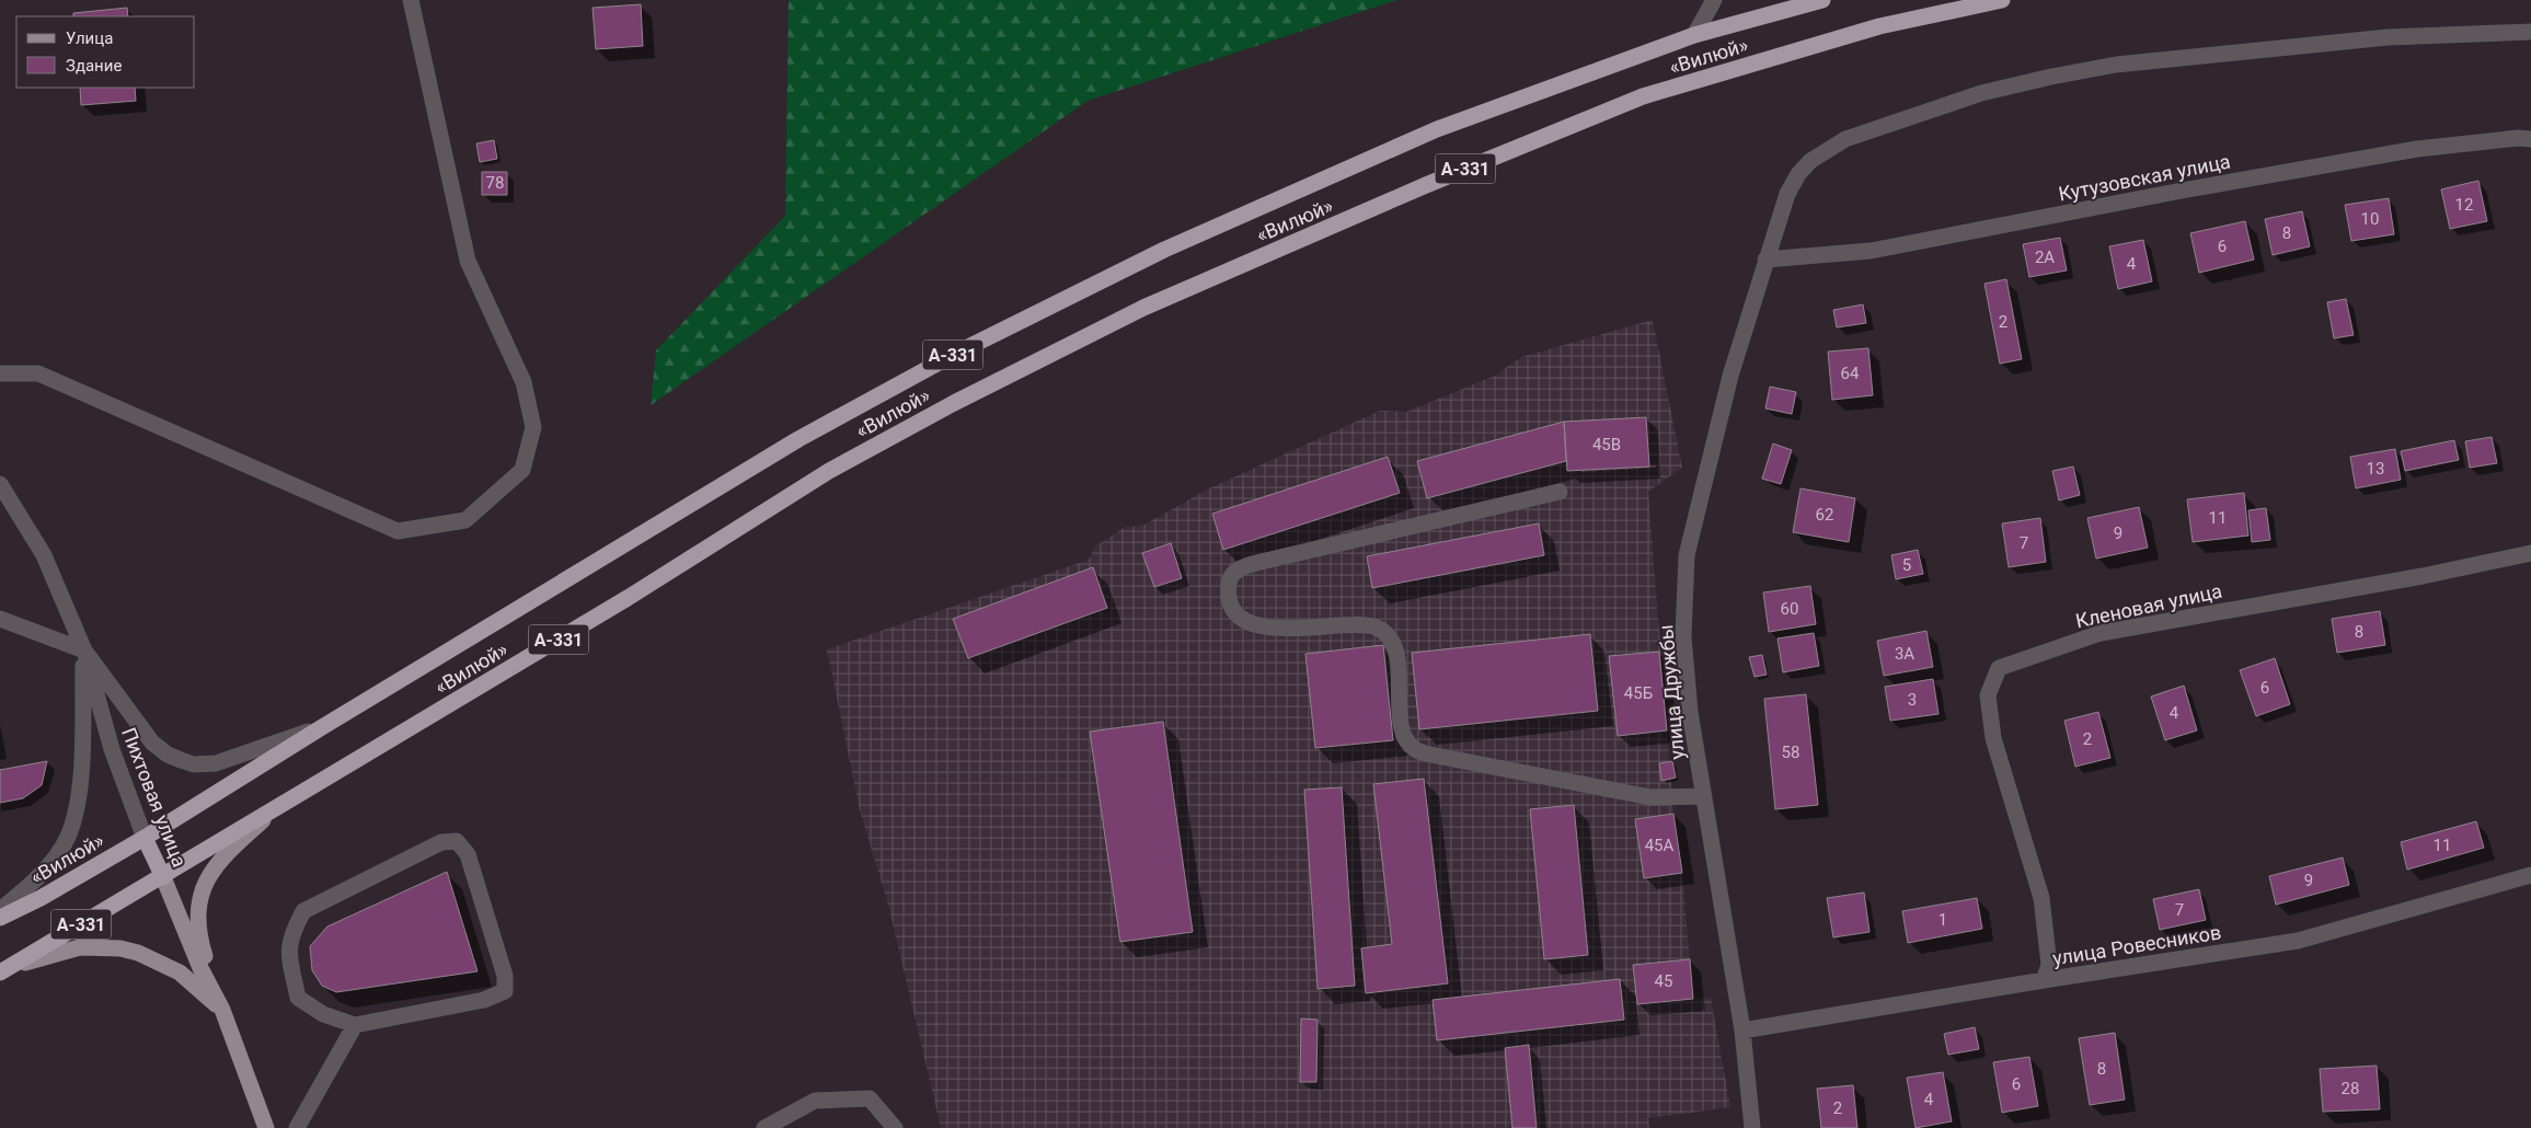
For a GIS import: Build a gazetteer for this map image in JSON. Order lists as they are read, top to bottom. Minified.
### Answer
{"streets":{"highway":["«Вилюй»","А-331","Пихтовая улица"],"street":["Кутузовская улица","Кленовая улица","улица Дружбы","улица Ровесников"]},"crossings":[["«Вилюй»","Пихтовая улица"],["Кутузовская улица","улица Дружбы"],["Кленовая улица","улица Ровесников"],["улица Дружбы","улица Ровесников"]],"house_numbers":["78","12","10","8","6","2А","4","2","64","45В","13","62","11","9","7","5","60","8","3А","6","45Б","3","4","2","58","45А","11","9","7","1","45","8","6","28","4","2"],"legend":["Улица","Здание"]}
